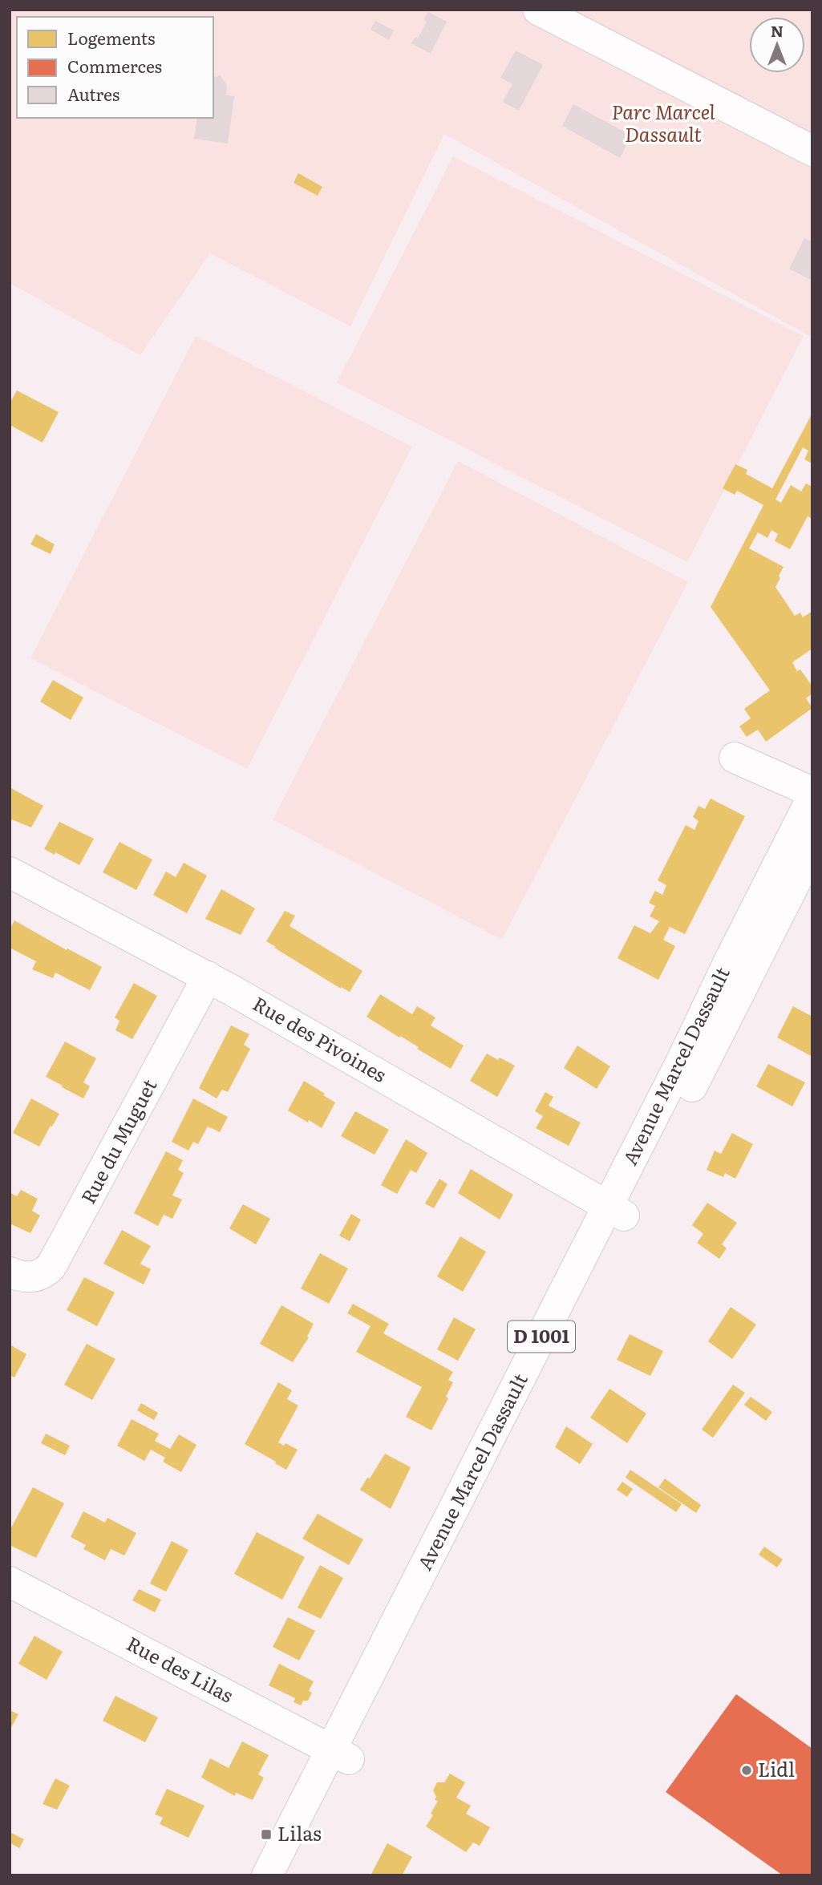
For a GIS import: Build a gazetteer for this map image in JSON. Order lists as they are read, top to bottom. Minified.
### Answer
{"streets":{"main road":["Rue des Pivoines","Avenue Marcel Dassault","Rue du Muguet","D 1001","Rue des Lilas"]},"crossings":[["Rue des Pivoines","Avenue Marcel Dassault"],["Rue des Pivoines","Rue du Muguet"],["Avenue Marcel Dassault","Rue des Lilas"]],"parks":["Parc Marcel Dassault"],"places":{"other":["Lidl"],"transit":["Lilas"]},"legend":["Logements","Commerces","Autres"],"north":"top"}
